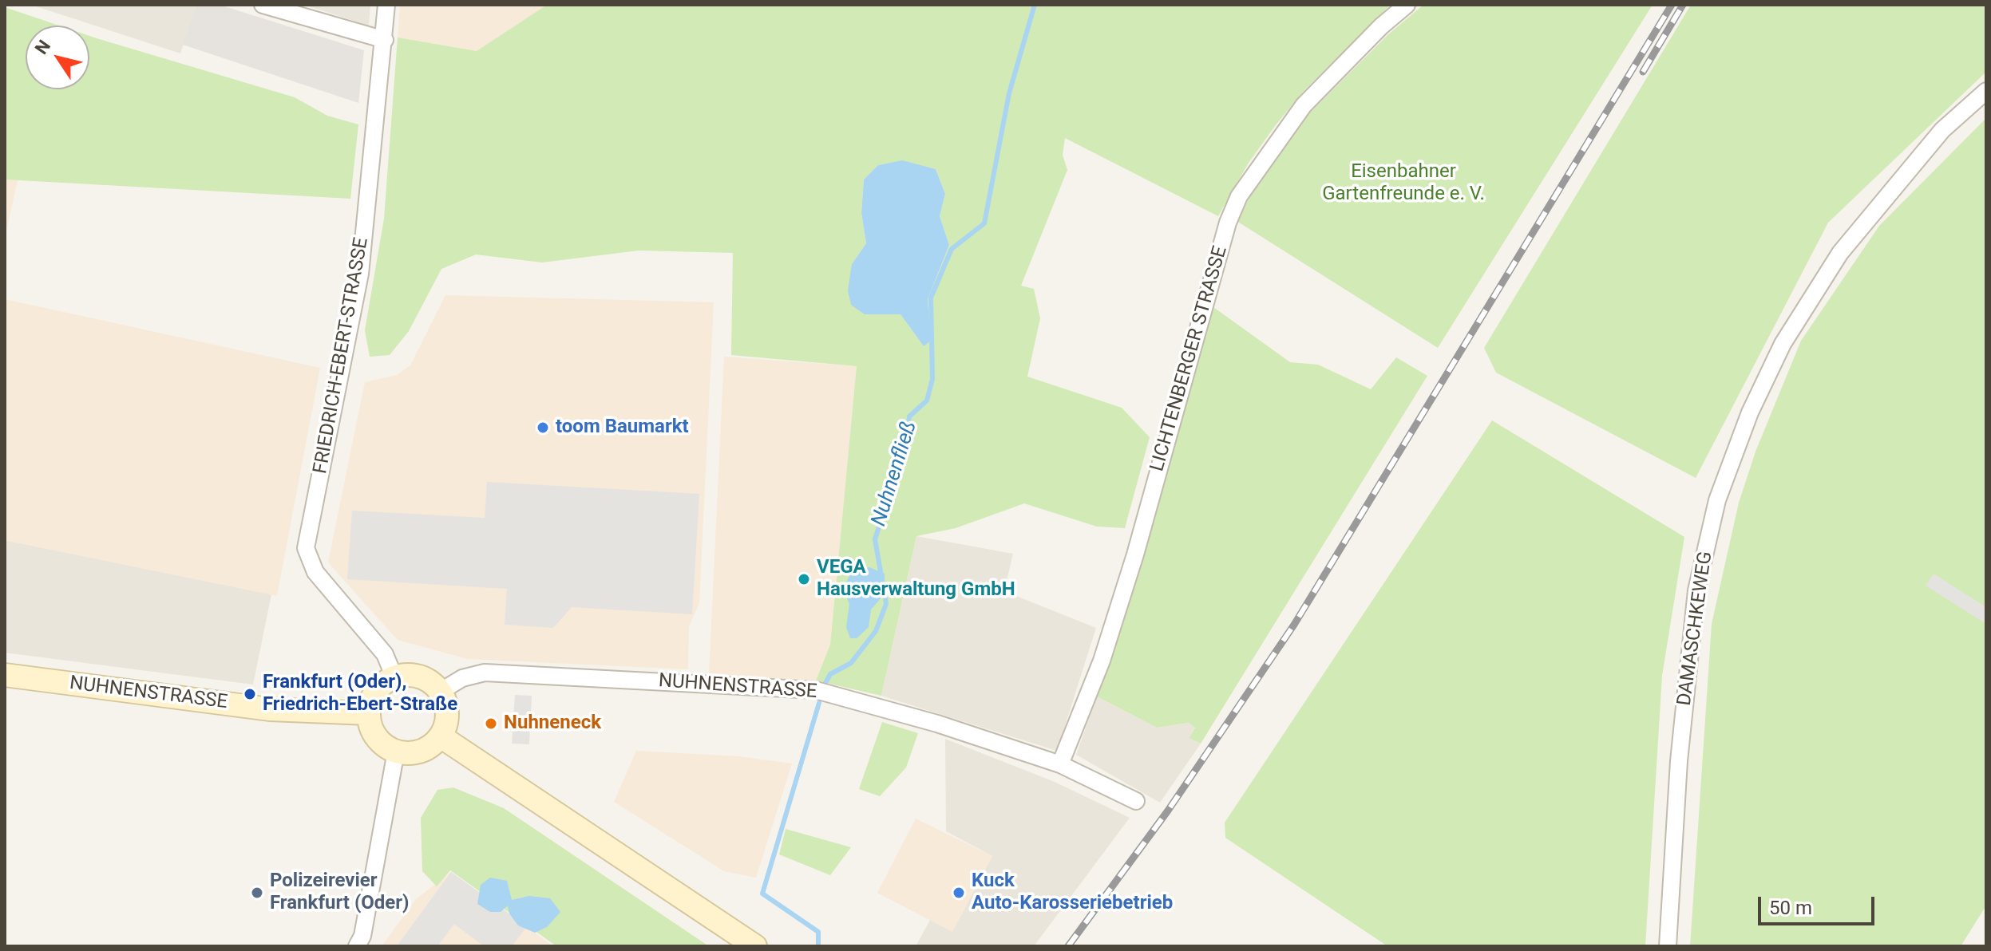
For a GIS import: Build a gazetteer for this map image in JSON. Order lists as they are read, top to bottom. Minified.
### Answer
{"streets":{"main road":["NUHNENSTRASSE"],"street":["FRIEDRICH-EBERT-STRASSE","LICHTENBERGER STRASSE","DAMASCHKEWEG"]},"crossings":[["FRIEDRICH-EBERT-STRASSE","NUHNENSTRASSE"],["LICHTENBERGER STRASSE","NUHNENSTRASSE"]],"water":["Nuhnenfließ"],"parks":["Eisenbahner Gartenfreunde e. V."],"places":["toom Baumarkt","VEGA Hausverwaltung GmbH","Frankfurt (Oder), Friedrich-Ebert-Straße","Nuhneneck","Polizeirevier Frankfurt (Oder)","Kuck Auto-Karosseriebetrieb"],"scale_bar":"50 m","north":"top left"}
